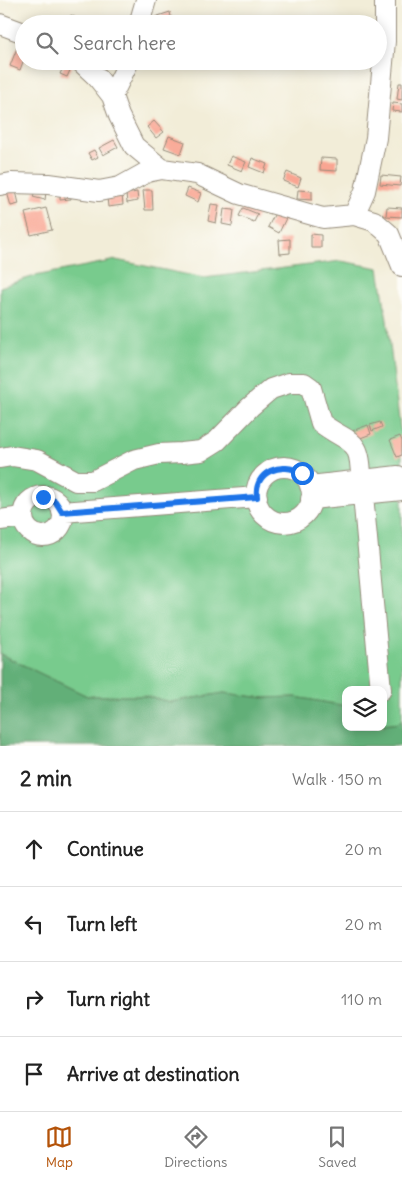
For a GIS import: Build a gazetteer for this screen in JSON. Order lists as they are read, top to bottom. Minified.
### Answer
{"page":{"search":"Search here","heading":["2 min","Walk · 150 m"],"list":[["Continue","20 m"],["Turn left","20 m"],["Turn right","110 m"],"Arrive at destination"],"nav":["Map","Directions","Saved"]}}
